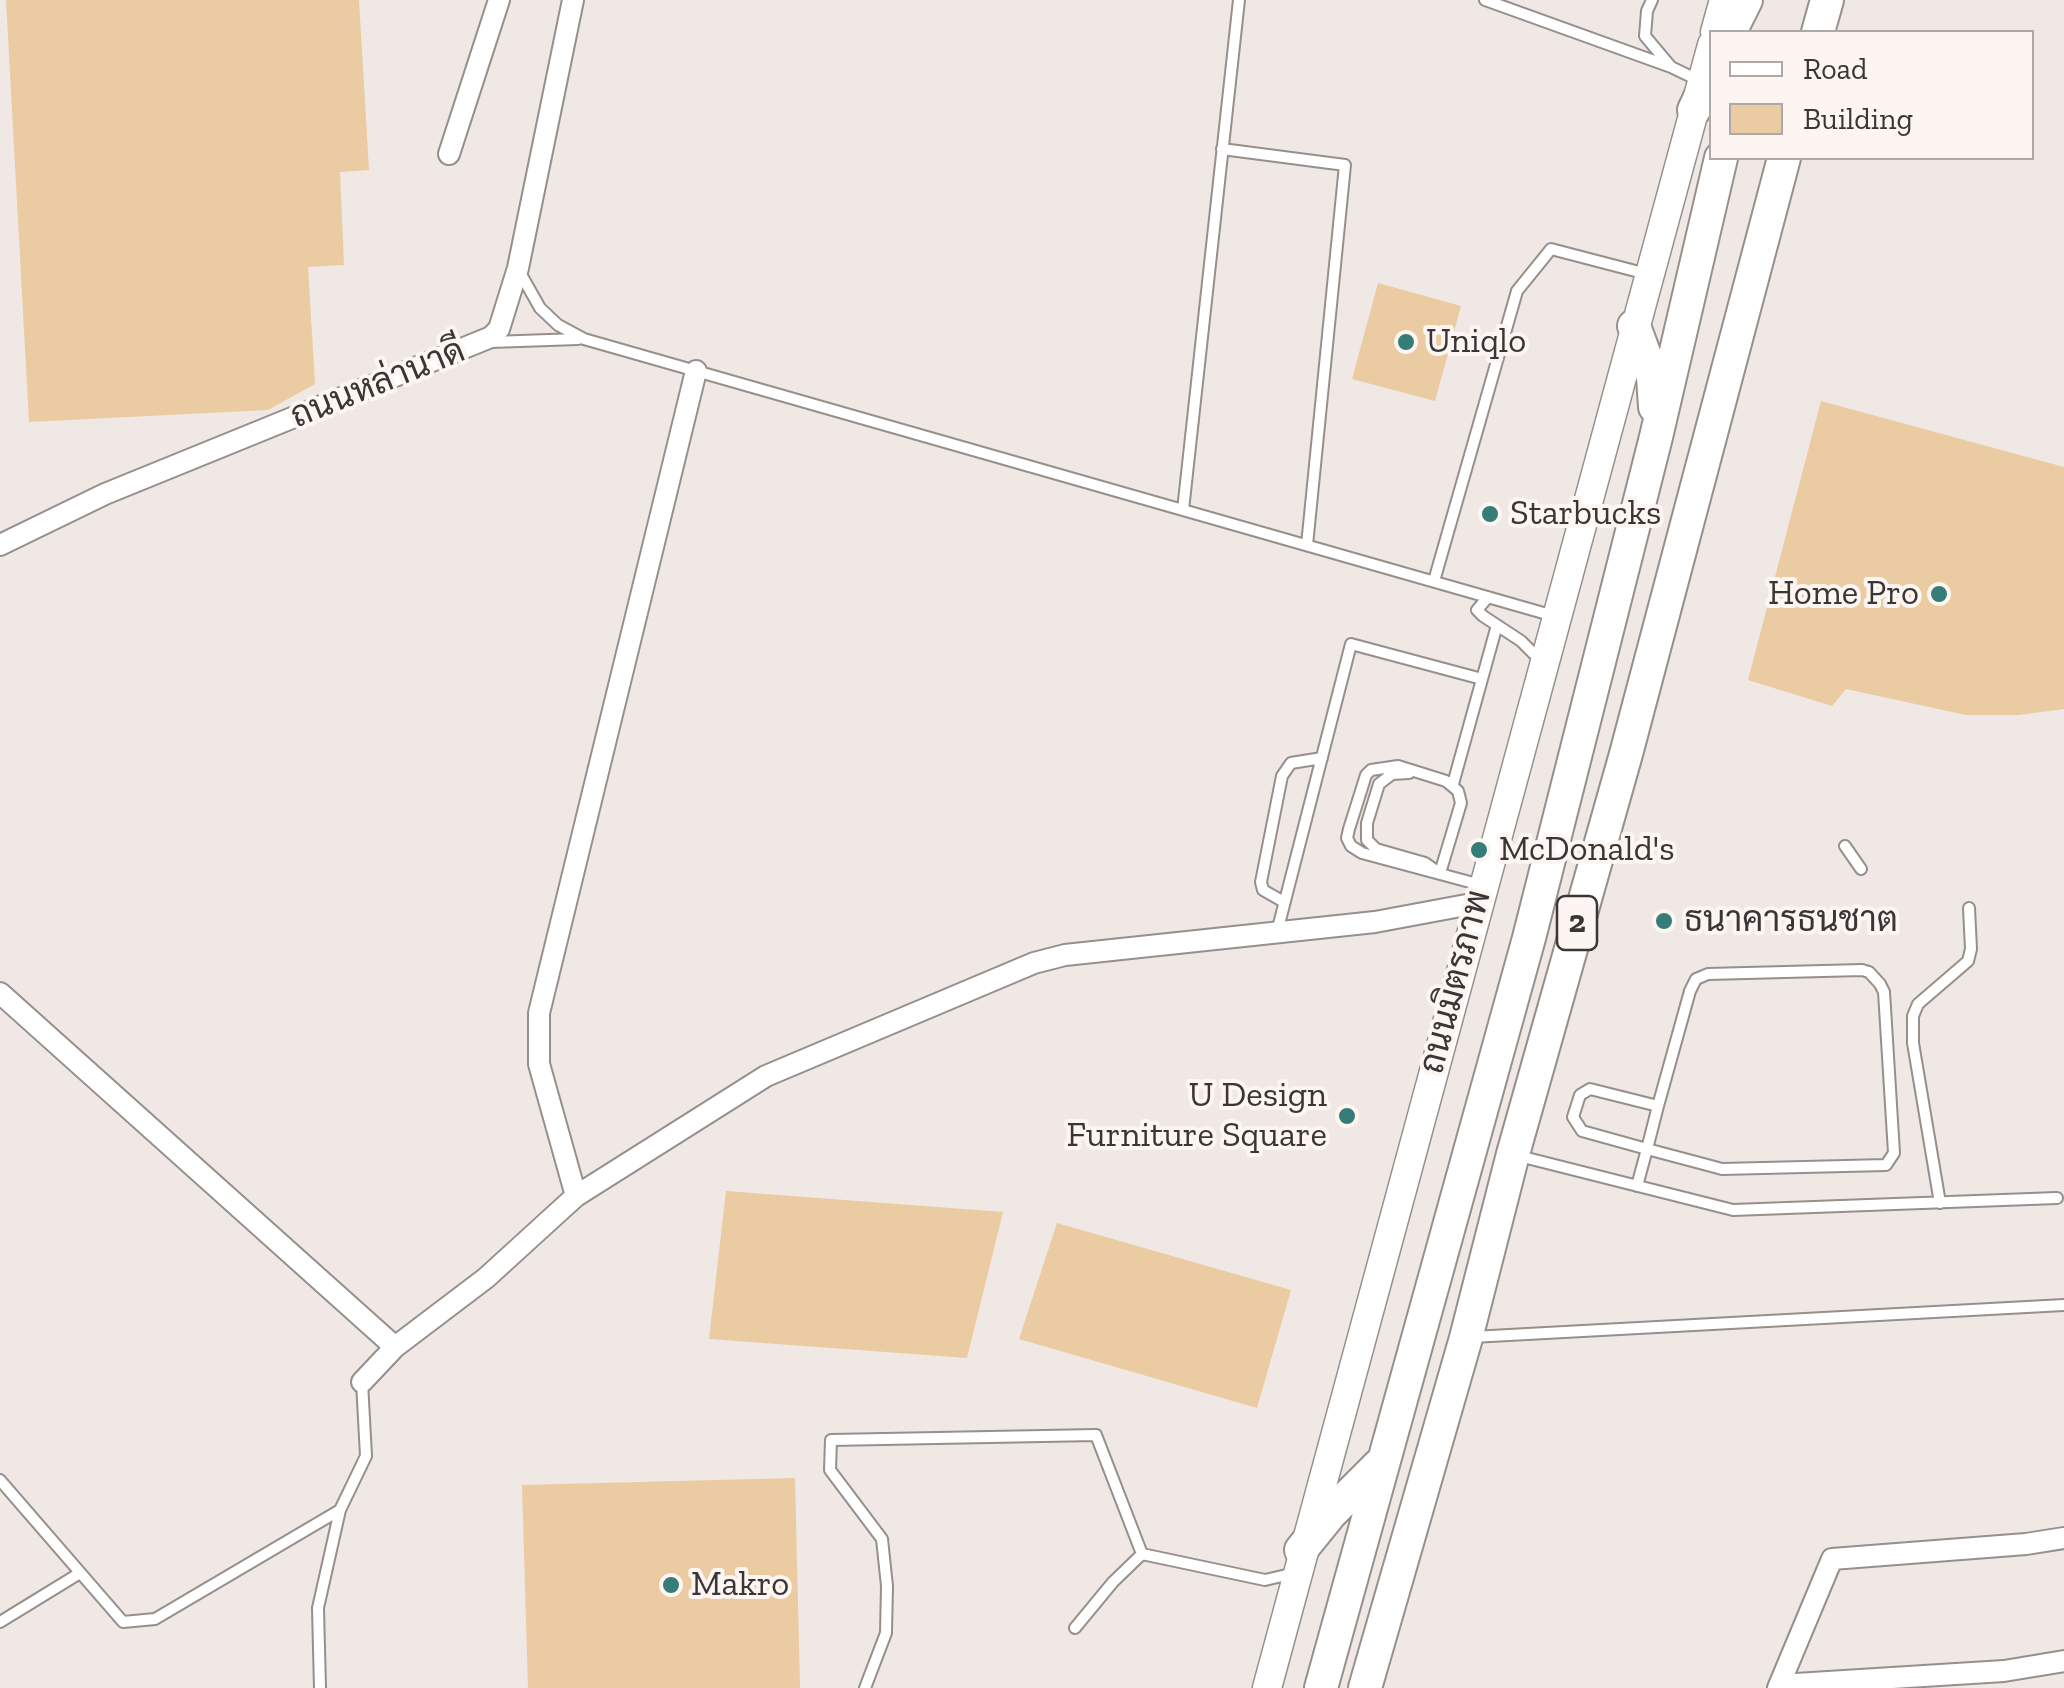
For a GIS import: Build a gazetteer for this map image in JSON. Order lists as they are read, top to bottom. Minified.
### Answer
{"streets":{"main road":["2","ถนนมิตรภาพ"],"street":["ถนนหล่านาดี"]},"places":["Uniqlo","Starbucks","Home Pro","McDonald's","ธนาคารธนชาต","U Design Furniture Square","Makro"],"legend":["Road","Building"]}
